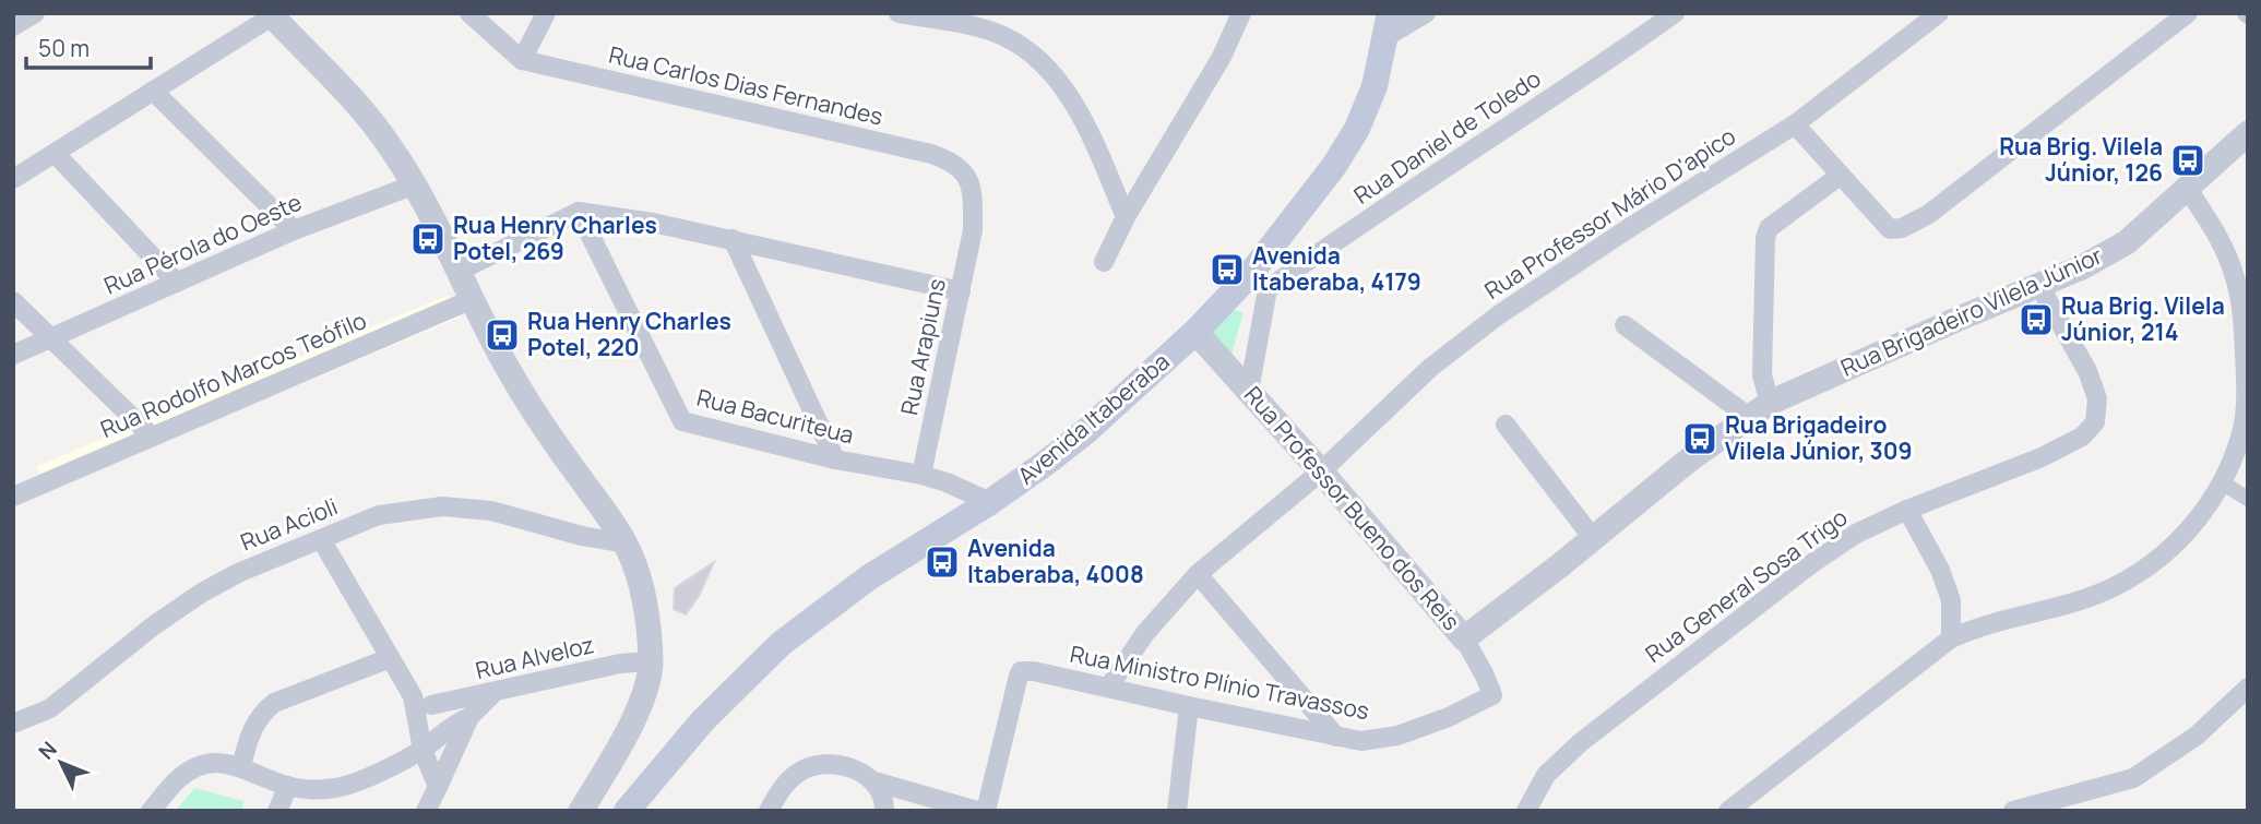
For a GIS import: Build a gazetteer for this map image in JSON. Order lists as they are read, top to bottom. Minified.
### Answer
{"streets":{"main road":["Avenida Itaberaba"],"street":["Rua Carlos Dias Fernandes","Rua Daniel de Toledo","Rua Professor Mário D'apico","Rua Pérola do Oeste","Rua Brigadeiro Vilela Júnior","Rua Arapiuns","Rua Rodolfo Marcos Teófilo","Rua Bacuriteua","Rua Professor Bueno dos Reis","Rua Acioli","Rua General Sosa Trigo","Rua Alveloz","Rua Ministro Plínio Travassos"]},"crossings":[["Rua Carlos Dias Fernandes","Rua Arapiuns"],["Rua Daniel de Toledo","Avenida Itaberaba"],["Rua Professor Mário D'apico","Rua Professor Bueno dos Reis"],["Rua Professor Mário D'apico","Rua Ministro Plínio Travassos"],["Rua Brigadeiro Vilela Júnior","Rua Professor Bueno dos Reis"],["Rua Brigadeiro Vilela Júnior","Rua General Sosa Trigo"],["Rua Arapiuns","Rua Bacuriteua"],["Rua Bacuriteua","Avenida Itaberaba"],["Avenida Itaberaba","Rua Professor Bueno dos Reis"],["Rua Professor Bueno dos Reis","Rua Ministro Plínio Travassos"]],"places":{"bus stop":["Rua Brig. Vilela Júnior, 126","Rua Henry Charles Potel, 269","Avenida Itaberaba, 4179","Rua Brig. Vilela Júnior, 214","Rua Henry Charles Potel, 220","Rua Brigadeiro Vilela Júnior, 309","Avenida Itaberaba, 4008"]},"scale_bar":"50 m","north":"top left"}
